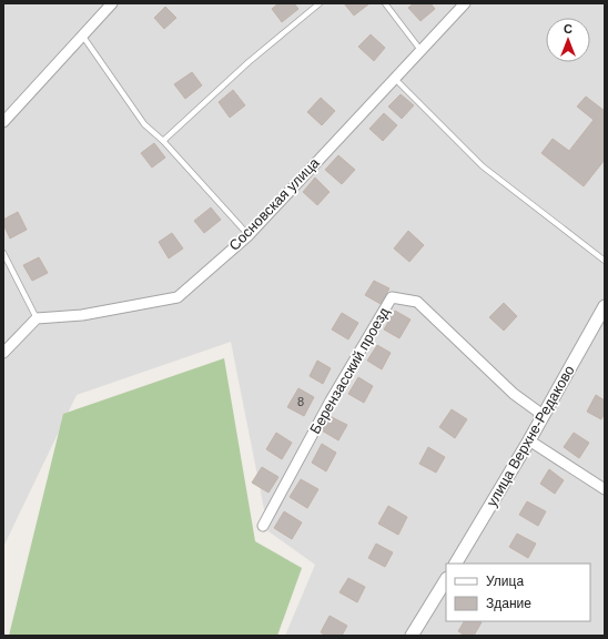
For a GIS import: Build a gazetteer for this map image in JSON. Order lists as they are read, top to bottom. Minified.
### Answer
{"streets":{"street":["Сосновская улица","Берензасский проезд","улица Верхне-Редаково"]},"crossings":[["Берензасский проезд","улица Верхне-Редаково"]],"house_numbers":["8"],"legend":["Улица","Здание"],"north":"top"}
